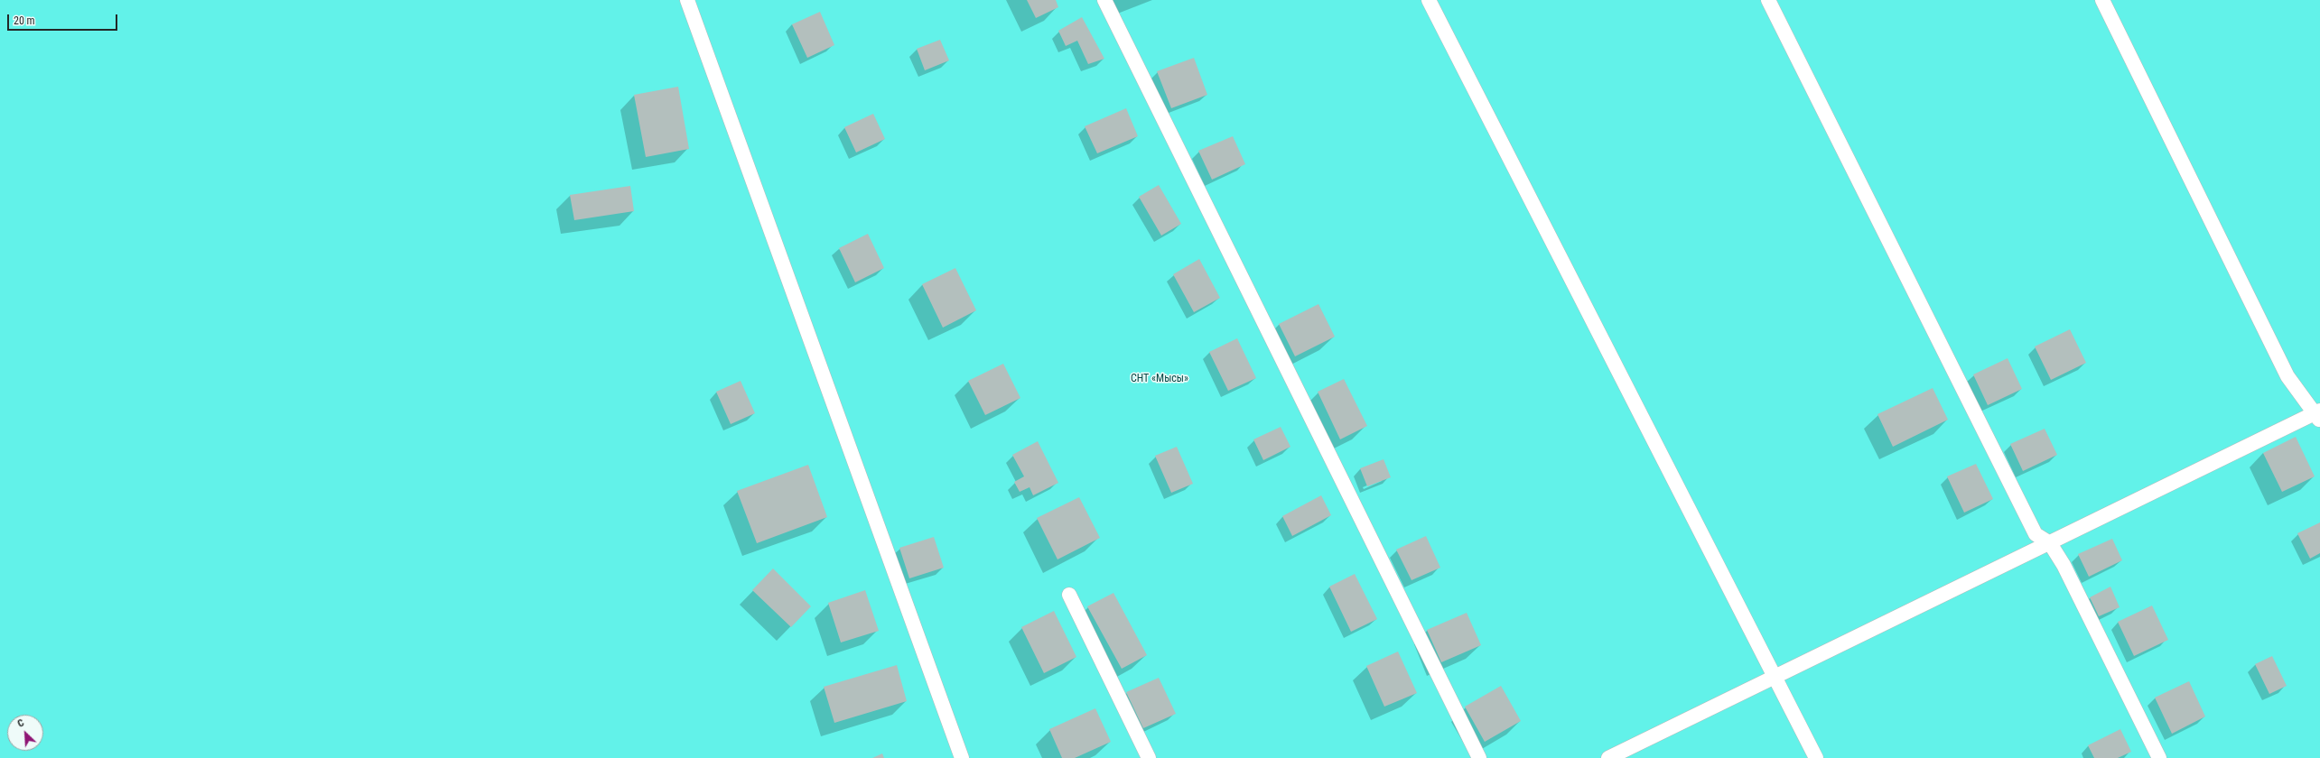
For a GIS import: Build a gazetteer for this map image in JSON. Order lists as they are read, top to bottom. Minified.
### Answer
{"parks":["СНТ «Мысы»"],"scale_bar":"20 m","north":"top left"}
